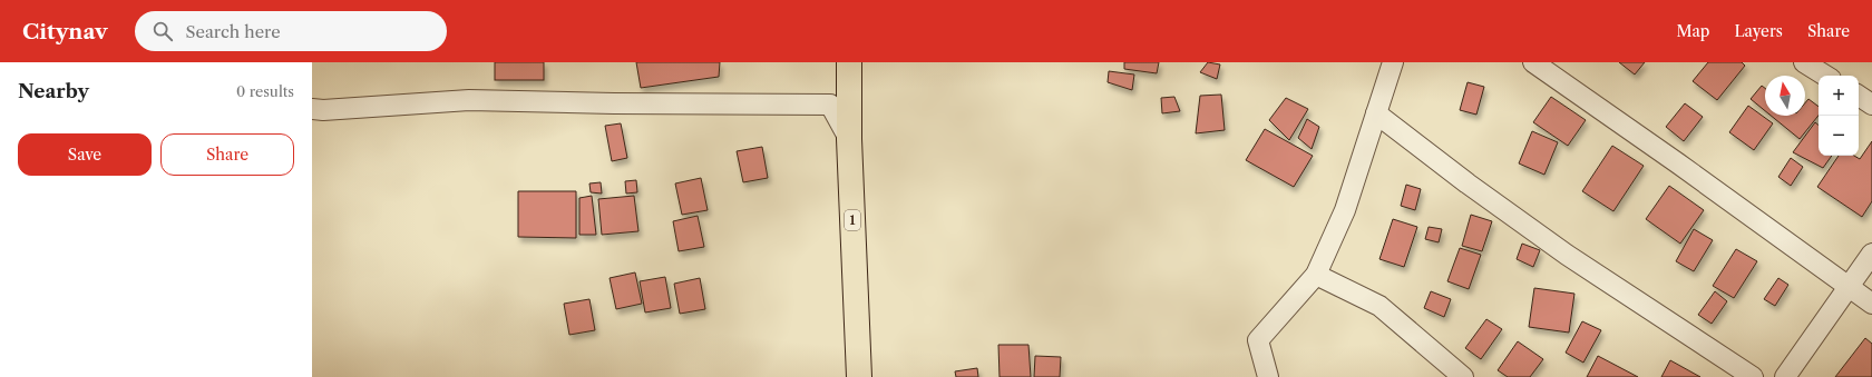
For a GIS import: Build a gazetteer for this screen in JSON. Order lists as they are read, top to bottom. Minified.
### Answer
{"streets":{"highway":["1"]},"north":"top","page":{"header":"Citynav","search":"Search here","nav":["Map","Layers","Share"],"heading":["Nearby","0 results"],"map_buttons":["+","−"],"buttons":["Save","Share"]}}
